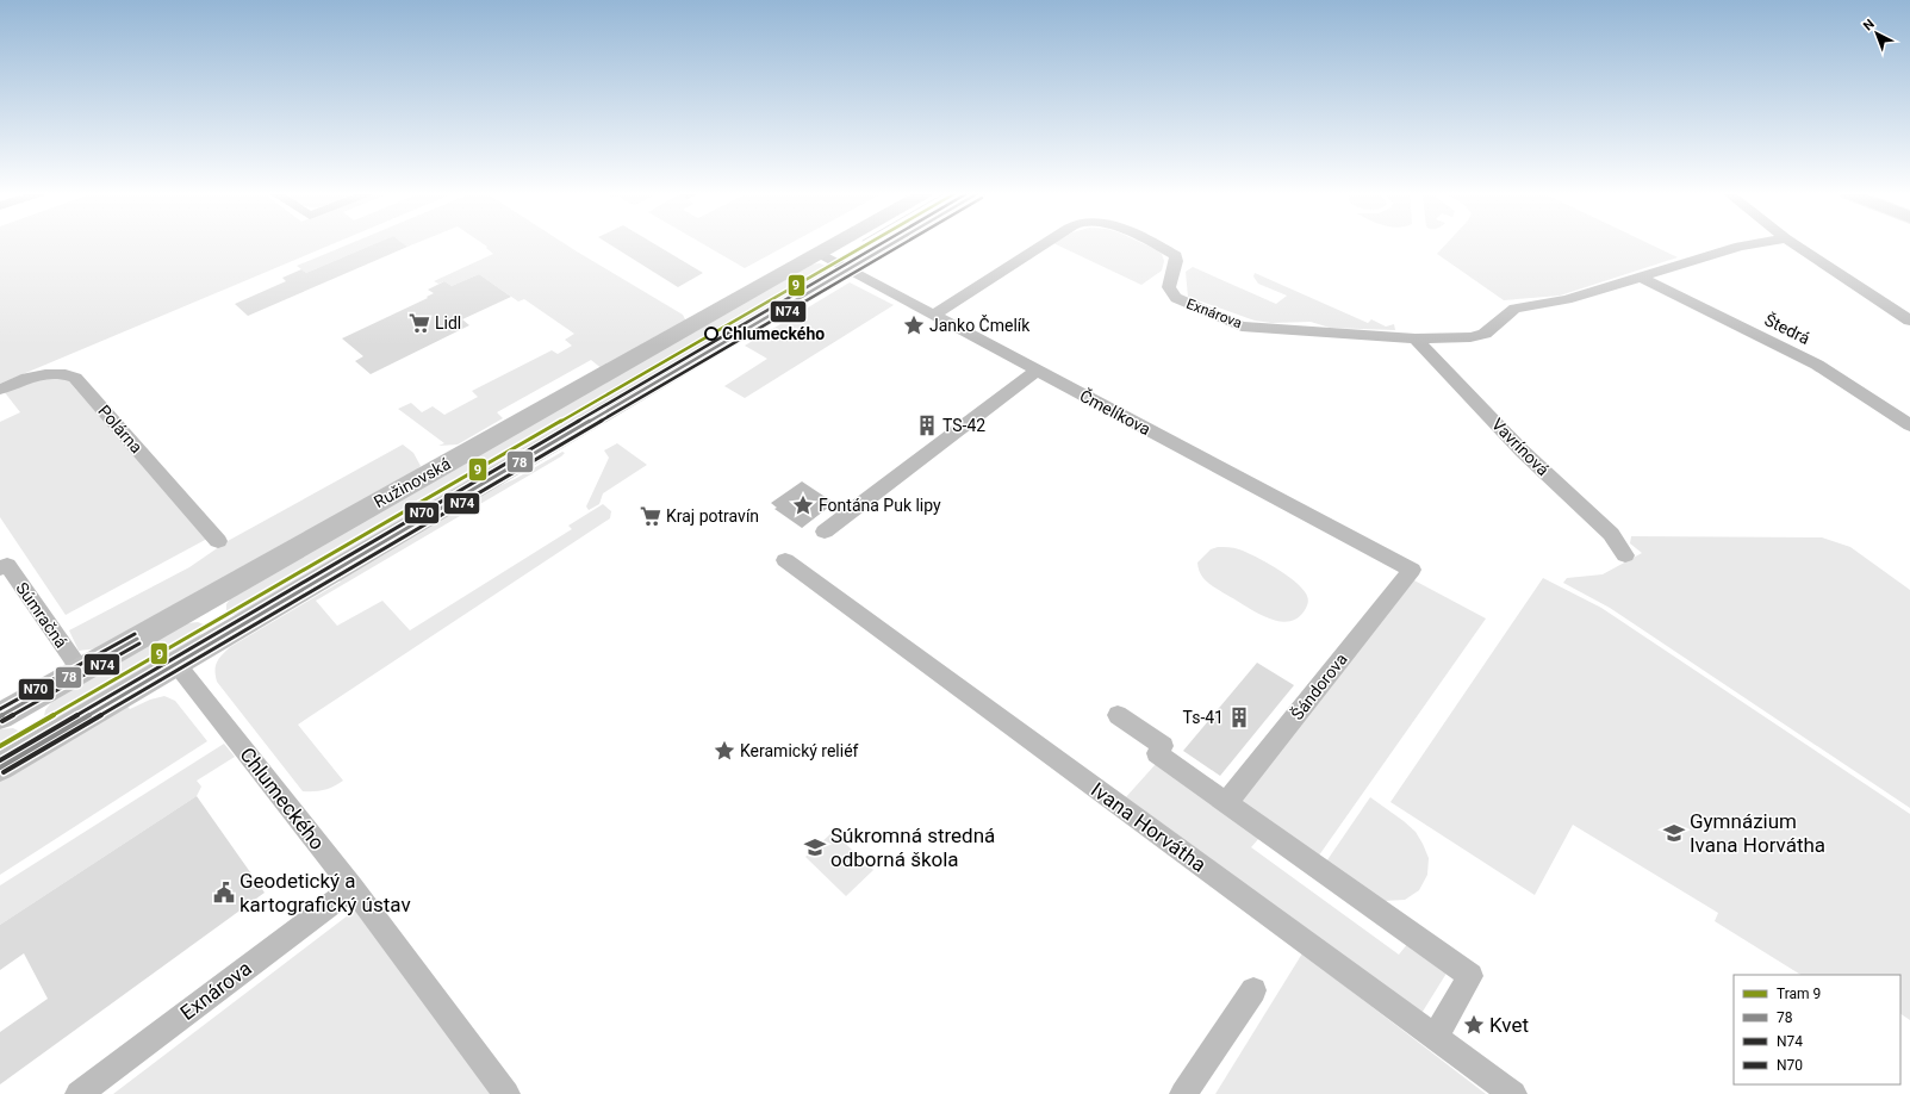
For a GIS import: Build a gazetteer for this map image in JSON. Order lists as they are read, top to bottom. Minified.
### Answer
{"streets":{"street":["Exnárova","Štedrá","Čmelíkova","Polárna","Vavrínová","Ružinovská","Súmračná","Šándorova","Chlumeckého","Ivana Horvátha"]},"crossings":[["Exnárova","Čmelíkova"],["Exnárova","Vavrínová"],["Exnárova","Chlumeckého"],["Čmelíkova","Ružinovská"],["Čmelíkova","Šándorova"],["Ružinovská","Súmračná"]],"places":{"supermarket":["Lidl","Kraj potravín"],"place":["Janko Čmelík","Fontána Puk lipy","Keramický reliéf","Kvet"],"other":["Chlumeckého"],"building":["TS-42","Ts-41"],"school or university":["Gymnázium Ivana Horvátha","Súkromná stredná odborná škola"],"public building":["Geodetický a kartografický ústav"]},"lines":["tram line 9","transit line 78","transit line N74","transit line N70"],"legend":["Tram 9","78","N74","N70"],"north":"top left"}
